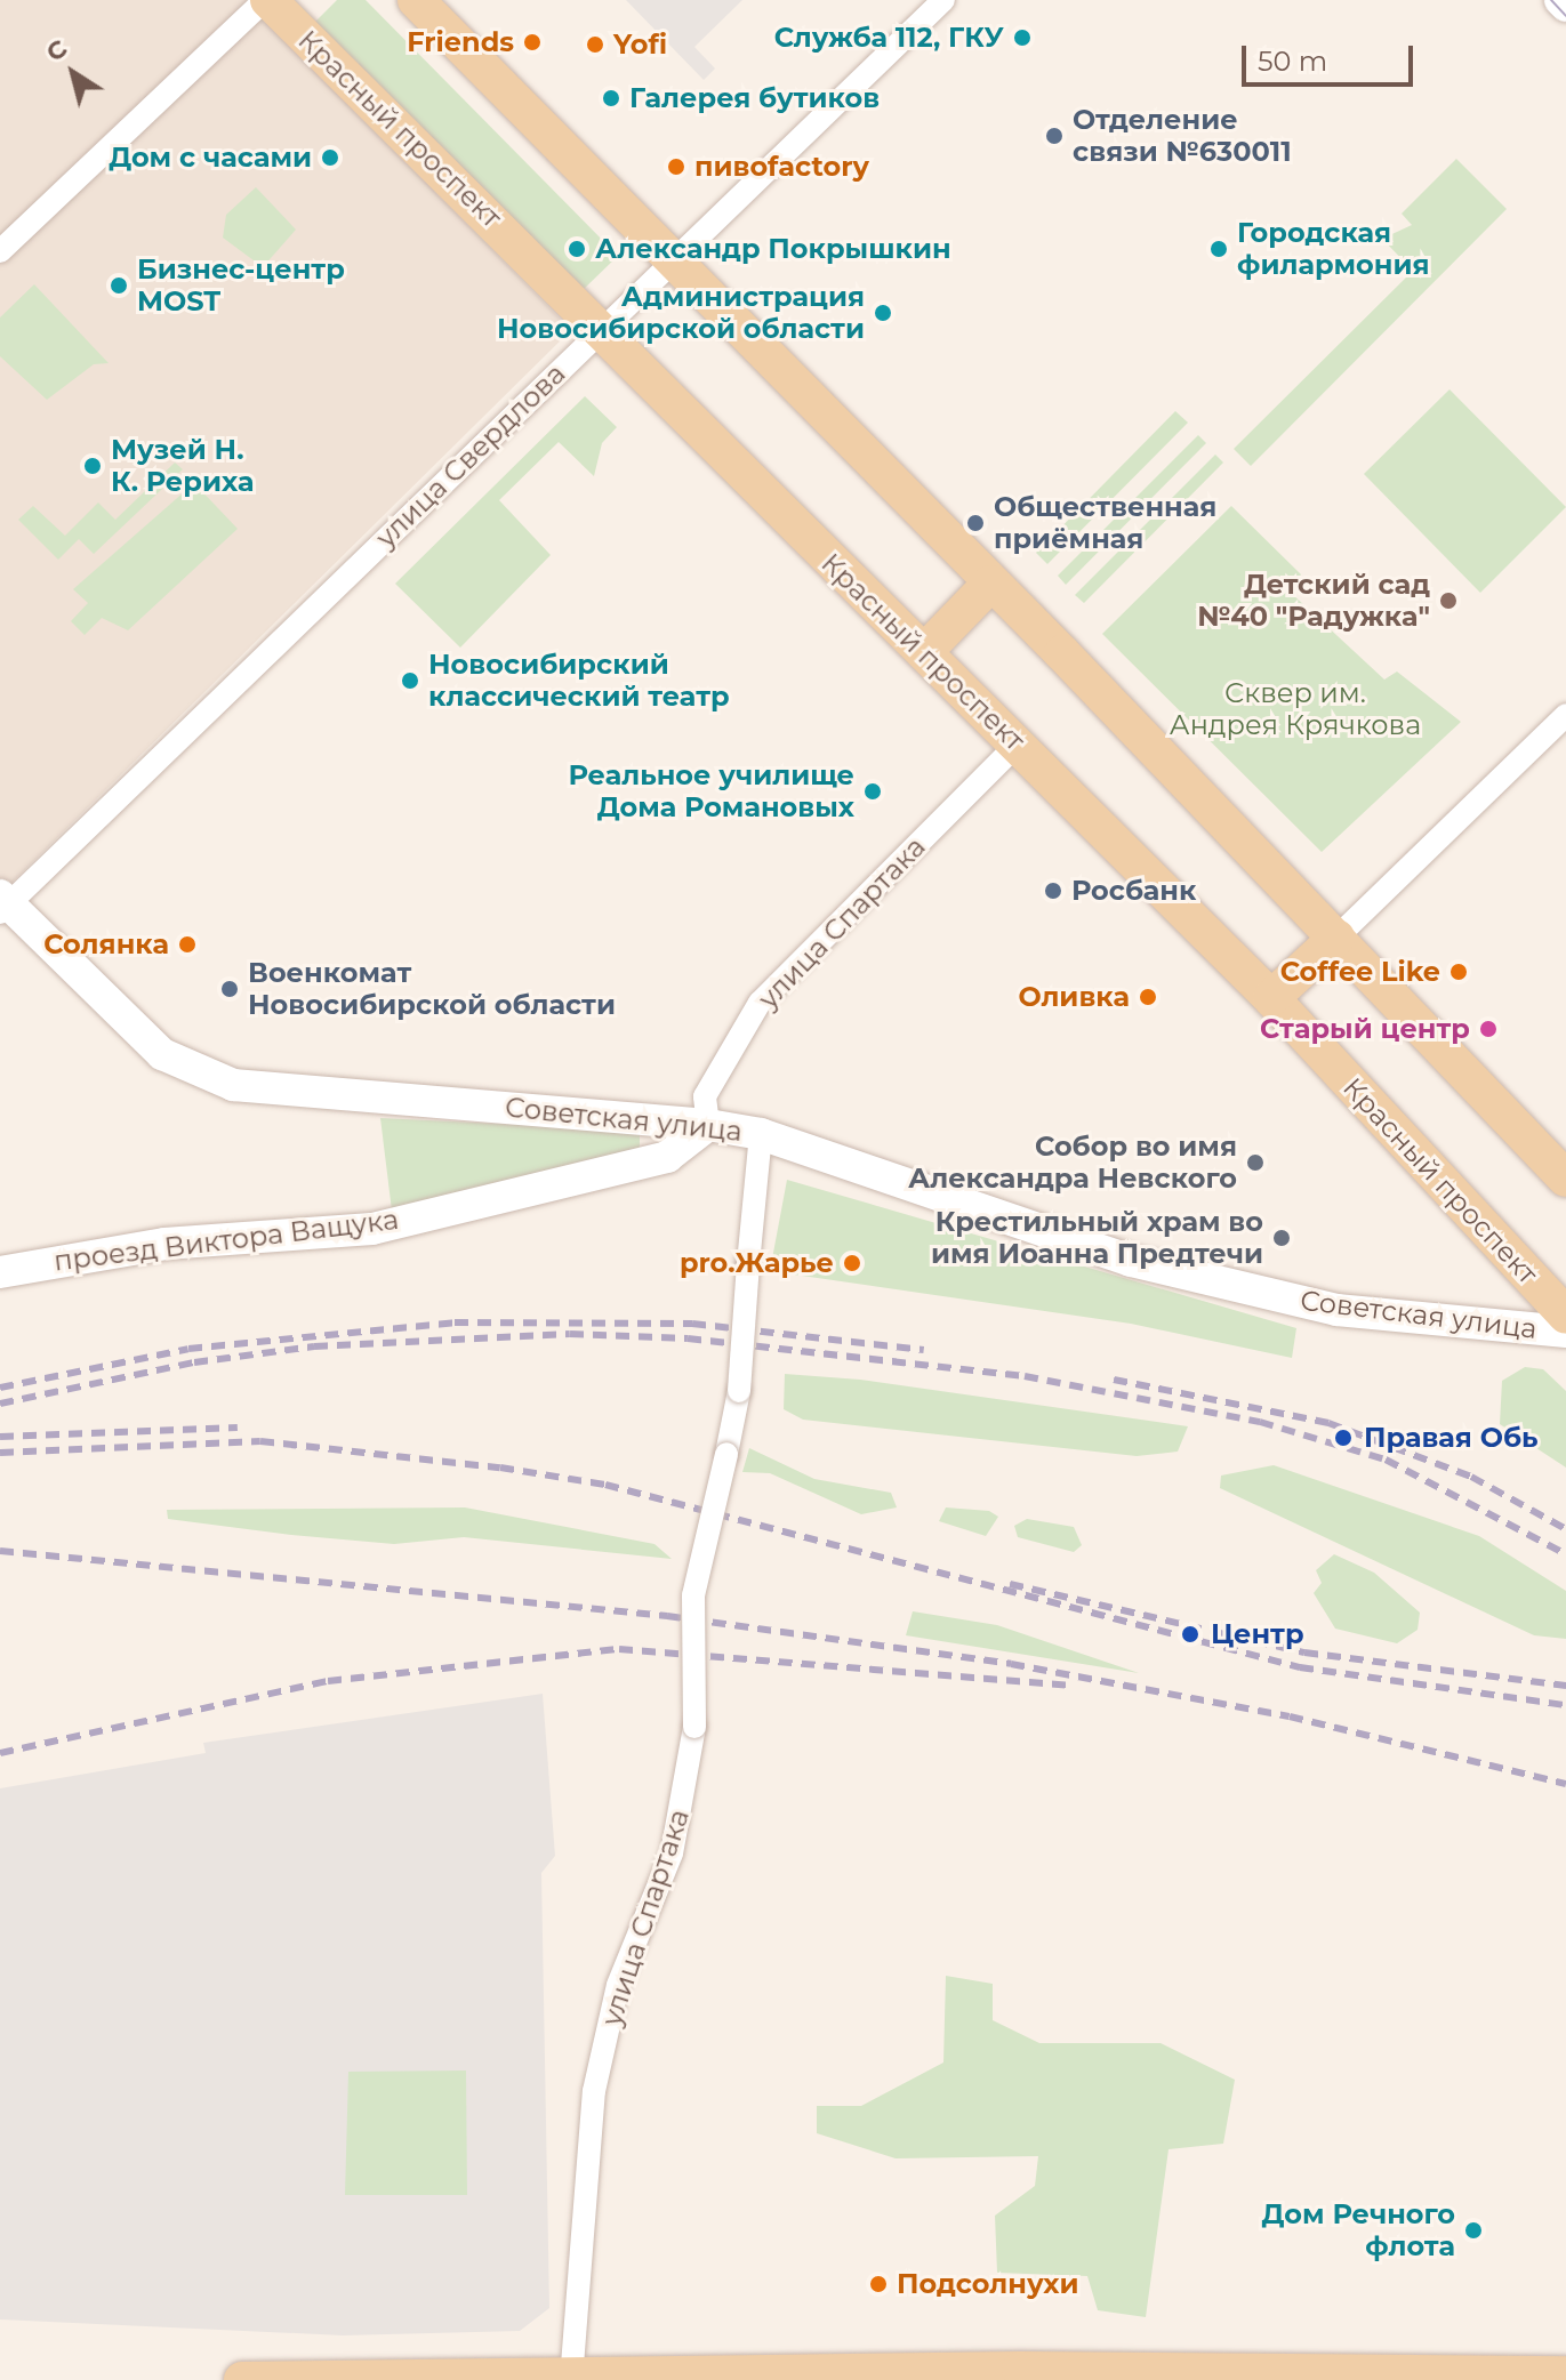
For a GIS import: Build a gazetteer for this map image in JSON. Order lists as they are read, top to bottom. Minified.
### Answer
{"streets":{"main road":["Красный проспект"],"street":["улица Свердлова","улица Спартака","Советская улица","проезд Виктора Ващука"]},"crossings":[["Красный проспект","улица Свердлова"],["Красный проспект","улица Спартака"],["улица Свердлова","Советская улица"],["улица Спартака","Советская улица"],["улица Спартака","проезд Виктора Ващука"],["Советская улица","проезд Виктора Ващука"]],"parks":["Сквер им. Андрея Крячкова"],"places":["Служба 112, ГКУ","Friends","Yofi","Галерея бутиков","Отделение связи №630011","Дом с часами","пивоfactory","Александр Покрышкин","Городская филармония","Бизнес-центр MOST","Администрация Новосибирской области","Музей Н. К. Рериха","Общественная приёмная","Детский сад №40 \"Радужка\"","Новосибирский классический театр","Реальное училище Дома Романовых","Росбанк","Солянка","Coffee Like","Военкомат Новосибирской области","Оливка","Старый центр","Собор во имя Александра Невского","Крестильный храм во имя Иоанна Предтечи","pro.Жарье","Правая Обь","Центр","Дом Речного флота","Подсолнухи"],"scale_bar":"50 m","north":"top left"}
